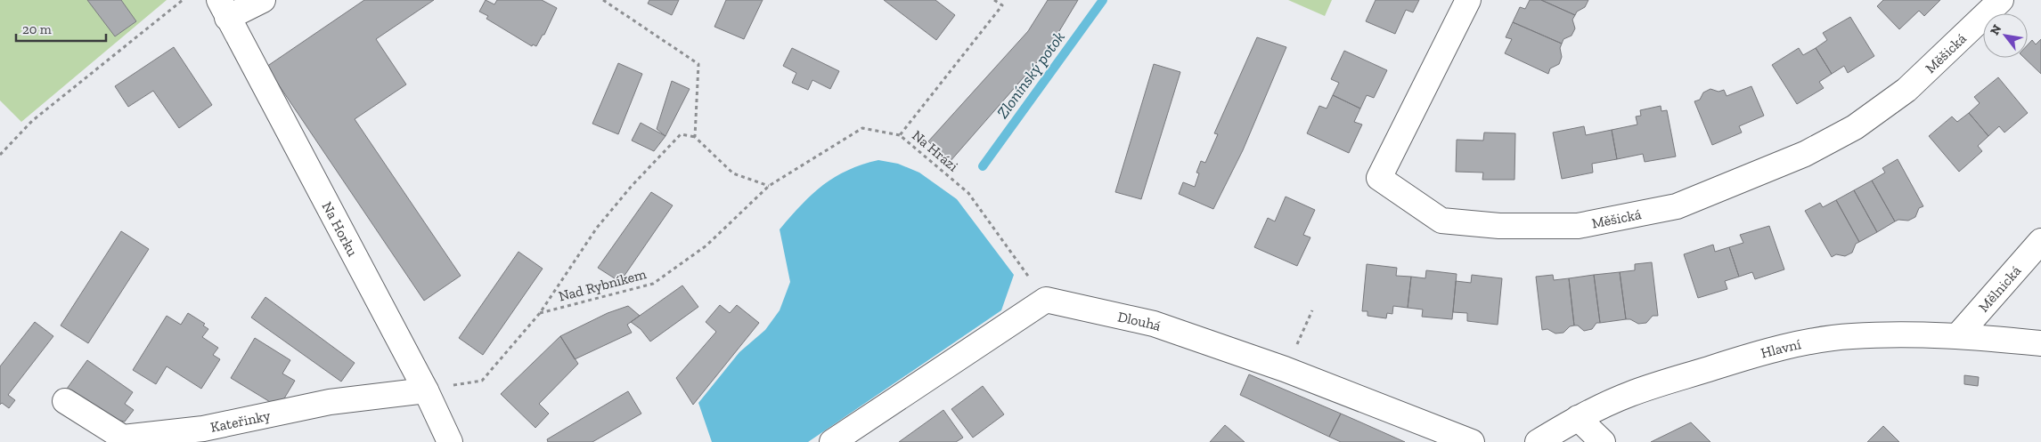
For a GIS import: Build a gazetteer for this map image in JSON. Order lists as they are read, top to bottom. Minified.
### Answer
{"streets":{"street":["Měšická","Na Horku","Mělnická","Dlouhá","Hlavní","Kateřinky"],"path":["Na Hrázi","Nad Rybníkem"]},"crossings":[["Na Hrázi","Nad Rybníkem"],["Na Hrázi","Dlouhá"],["Na Horku","Nad Rybníkem"],["Na Horku","Kateřinky"],["Nad Rybníkem","Kateřinky"],["Mělnická","Hlavní"]],"water":["Zlonínský potok"],"scale_bar":"20 m","north":"top left"}
